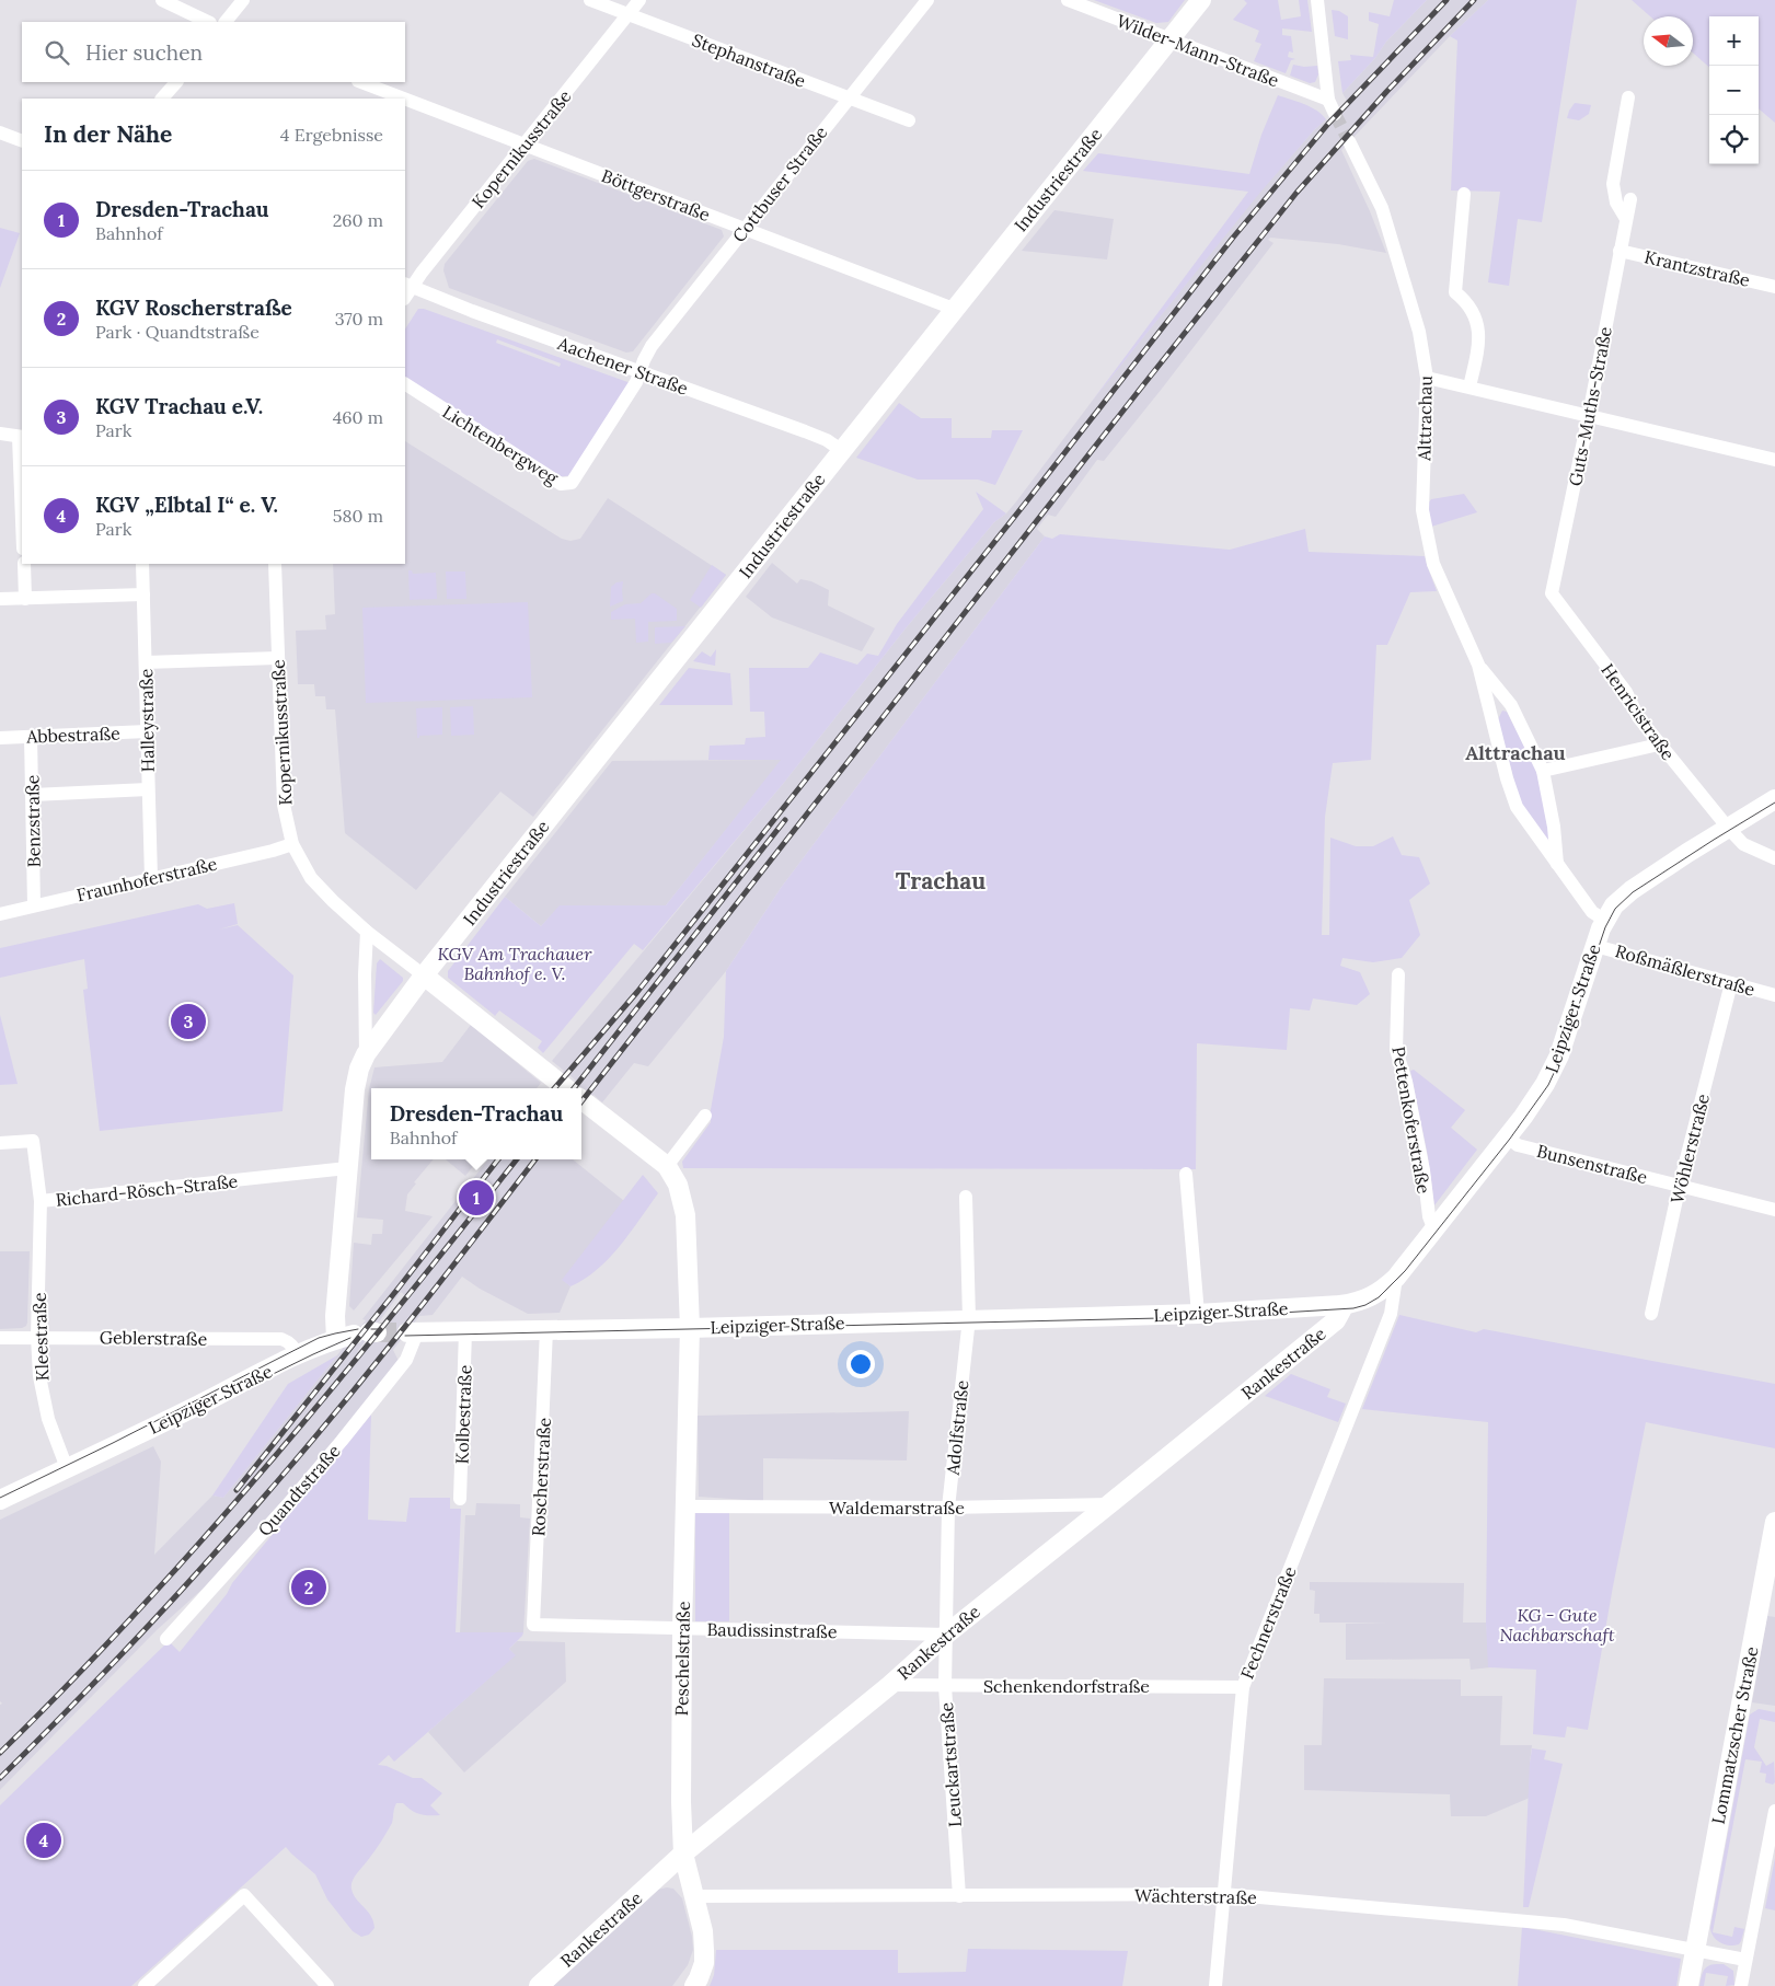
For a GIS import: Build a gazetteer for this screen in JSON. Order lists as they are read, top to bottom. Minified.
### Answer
{"streets":{"street":["Wilder-Mann-Straße","Stephanstraße","Kopernikusstraße","Industriestraße","Cottbuser Straße","Böttgerstraße","Krantzstraße","Aachener Straße","Guts-Muths-Straße","Alttrachau","Lichtenbergweg","Henricistraße","Halleystraße","Abbestraße","Benzstraße","Fraunhoferstraße","Roßmäßlerstraße","Leipziger Straße","Pettenkoferstraße","Wöhlerstraße","Bunsenstraße","Richard-Rösch-Straße","Kleestraße","Geblerstraße","Rankestraße","Kolbestraße","Adolfstraße","Roscherstraße","Quandtstraße","Waldemarstraße","Fechnerstraße","Baudissinstraße","Peschelstraße","Schenkendorfstraße","Lommatzscher Straße","Leuckartstraße","Wächterstraße"]},"crossings":[["Wilder-Mann-Straße","Industriestraße"],["Stephanstraße","Kopernikusstraße"],["Stephanstraße","Cottbuser Straße"],["Kopernikusstraße","Industriestraße"],["Kopernikusstraße","Böttgerstraße"],["Kopernikusstraße","Aachener Straße"],["Kopernikusstraße","Fraunhoferstraße"],["Industriestraße","Böttgerstraße"],["Industriestraße","Aachener Straße"],["Industriestraße","Leipziger Straße"],["Industriestraße","Richard-Rösch-Straße"],["Cottbuser Straße","Böttgerstraße"],["Cottbuser Straße","Aachener Straße"],["Cottbuser Straße","Lichtenbergweg"],["Krantzstraße","Guts-Muths-Straße"],["Aachener Straße","Lichtenbergweg"],["Guts-Muths-Straße","Henricistraße"],["Alttrachau","Leipziger Straße"],["Henricistraße","Leipziger Straße"],["Halleystraße","Abbestraße"],["Halleystraße","Fraunhoferstraße"],["Abbestraße","Benzstraße"],["Benzstraße","Fraunhoferstraße"],["Roßmäßlerstraße","Leipziger Straße"],["Roßmäßlerstraße","Wöhlerstraße"],["Leipziger Straße","Pettenkoferstraße"],["Leipziger Straße","Bunsenstraße"],["Leipziger Straße","Kleestraße"],["Leipziger Straße","Geblerstraße"],["Leipziger Straße","Rankestraße"],["Leipziger Straße","Kolbestraße"],["Leipziger Straße","Adolfstraße"],["Leipziger Straße","Roscherstraße"],["Leipziger Straße","Quandtstraße"],["Leipziger Straße","Fechnerstraße"],["Leipziger Straße","Peschelstraße"],["Wöhlerstraße","Bunsenstraße"],["Richard-Rösch-Straße","Kleestraße"],["Kleestraße","Geblerstraße"],["Rankestraße","Adolfstraße"],["Rankestraße","Waldemarstraße"],["Rankestraße","Baudissinstraße"],["Rankestraße","Peschelstraße"],["Rankestraße","Schenkendorfstraße"],["Rankestraße","Leuckartstraße"],["Adolfstraße","Waldemarstraße"],["Adolfstraße","Baudissinstraße"],["Adolfstraße","Leuckartstraße"],["Roscherstraße","Baudissinstraße"],["Waldemarstraße","Peschelstraße"],["Fechnerstraße","Schenkendorfstraße"],["Fechnerstraße","Wächterstraße"],["Baudissinstraße","Peschelstraße"],["Baudissinstraße","Leuckartstraße"],["Peschelstraße","Wächterstraße"],["Schenkendorfstraße","Leuckartstraße"],["Lommatzscher Straße","Wächterstraße"],["Leuckartstraße","Wächterstraße"]],"districts":["Alttrachau","Trachau"],"parks":["KGV Am Trachauer Bahnhof e. V.","KG - Gute Nachbarschaft"],"north":"left","page":{"map_buttons":["+","−"],"search":"Hier suchen","heading":["In der Nähe","4 Ergebnisse"],"list":[{"mark":"1","name":"Dresden-Trachau","note":"Bahnhof","value":"260 m"},{"mark":"2","name":"KGV Roscherstraße","note":"Park · Quandtstraße","value":"370 m"},{"mark":"3","name":"KGV Trachau e.V.","note":"Park","value":"460 m"},{"mark":"4","name":"KGV „Elbtal I“ e. V.","note":"Park","value":"580 m"}],"pins":["3","1","2","4"],"popup":["Dresden-Trachau","Bahnhof"]}}
